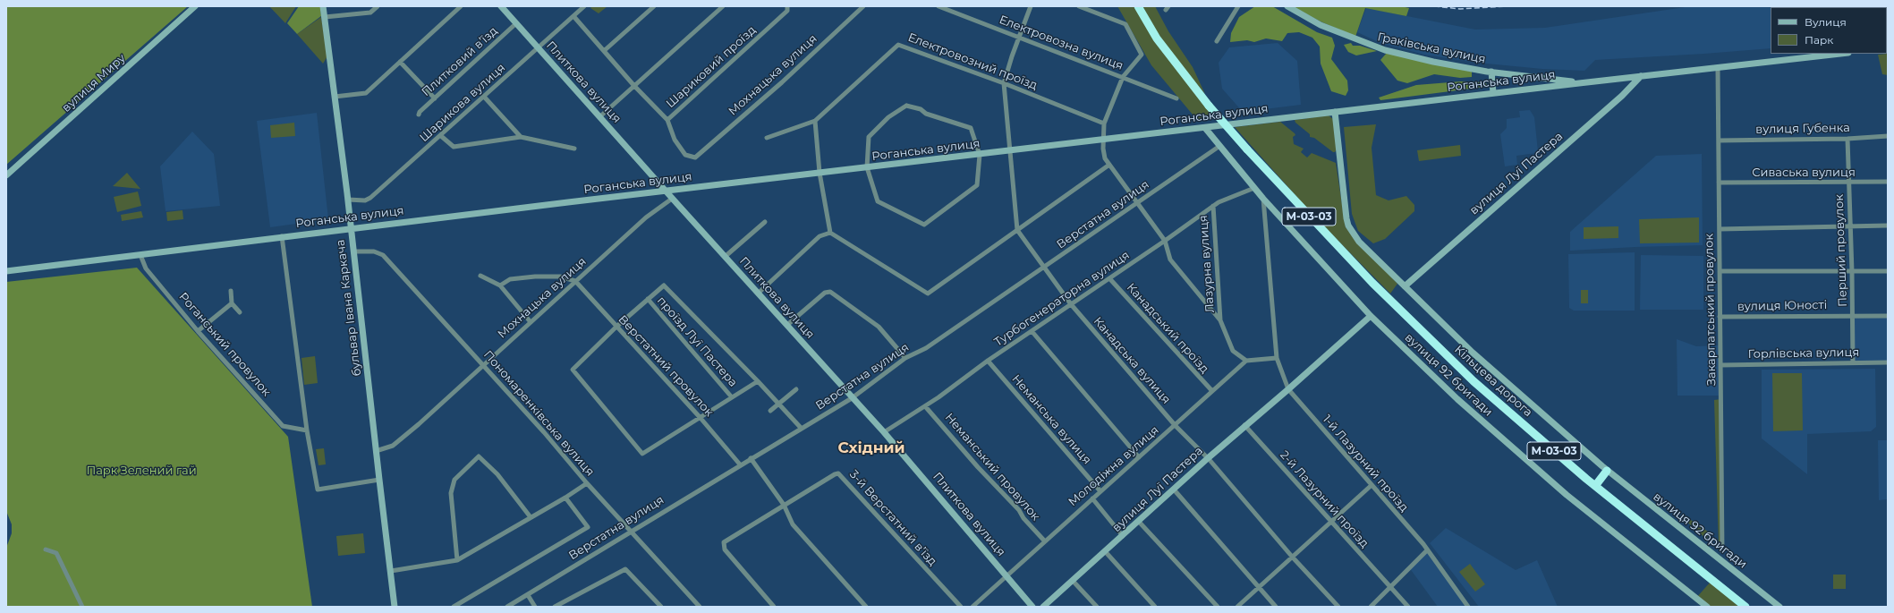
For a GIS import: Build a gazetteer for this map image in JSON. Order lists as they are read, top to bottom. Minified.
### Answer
{"streets":{"highway":["М-03-03","Кільцева дорога"],"street":["Електровозна вулиця","Граківська вулиця","Плитковий в’їзд","Електровозний проїзд","Шариковий проїзд","Мохнацька вулиця","Роганська вулиця","Плиткова вулиця","вулиця Миру","Шарикова вулиця","вулиця Губенка","Сиваська вулиця","вулиця Луї Пастера","Верстатна вулиця","Перший провулок","Лазурна вулиця","Турбогенераторна вулиця","вулиця Юності","бульвар Івана Каркача","Закарпатський провулок","Канадський проїзд","проїзд Луї Пастера","Роганський провулок","Горлівська вулиця","Канадська вулиця","Верстатний провулок","вулиця 92 бригади","Пономаренківська вулиця","Неманська вулиця","1-й Лазурний проїзд","Молодіжна вулиця","Неманський провулок","2-й Лазурний проїзд","3-й Верстатний в’їзд"]},"crossings":[["Граківська вулиця","Роганська вулиця"],["Плитковий в’їзд","Плиткова вулиця"],["Електровозний проїзд","Лазурна вулиця"],["Електровозний проїзд","Канадська вулиця"],["Шариковий проїзд","Мохнацька вулиця"],["Шариковий проїзд","Шарикова вулиця"],["Мохнацька вулиця","Плиткова вулиця"],["Мохнацька вулиця","бульвар Івана Каркача"],["Мохнацька вулиця","Верстатний провулок"],["Мохнацька вулиця","Пономаренківська вулиця"],["Роганська вулиця","Плиткова вулиця"],["Роганська вулиця","вулиця Луї Пастера"],["Роганська вулиця","Лазурна вулиця"],["Роганська вулиця","бульвар Івана Каркача"],["Роганська вулиця","Закарпатський провулок"],["Роганська вулиця","Роганський провулок"],["Роганська вулиця","Канадська вулиця"],["Роганська вулиця","вулиця 92 бригади"],["Плиткова вулиця","Шарикова вулиця"],["Плиткова вулиця","Верстатна вулиця"],["Плиткова вулиця","Турбогенераторна вулиця"],["Плиткова вулиця","Молодіжна вулиця"],["Шарикова вулиця","бульвар Івана Каркача"],["вулиця Губенка","Перший провулок"],["вулиця Губенка","Закарпатський провулок"],["Сиваська вулиця","Перший провулок"],["Сиваська вулиця","Закарпатський провулок"],["вулиця Луї Пастера","Канадська вулиця"],["вулиця Луї Пастера","вулиця 92 бригади"],["вулиця Луї Пастера","1-й Лазурний проїзд"],["вулиця Луї Пастера","2-й Лазурний проїзд"],["Верстатна вулиця","Лазурна вулиця"],["Верстатна вулиця","Канадська вулиця"],["Верстатна вулиця","Верстатний провулок"],["Верстатна вулиця","вулиця 92 бригади"],["Верстатна вулиця","Пономаренківська вулиця"],["Перший провулок","вулиця Юності"],["Перший провулок","Горлівська вулиця"],["Лазурна вулиця","Турбогенераторна вулиця"],["Лазурна вулиця","Молодіжна вулиця"],["Турбогенераторна вулиця","Канадський проїзд"],["Турбогенераторна вулиця","Канадська вулиця"],["Турбогенераторна вулиця","вулиця 92 бригади"],["Турбогенераторна вулиця","Неманська вулиця"],["Турбогенераторна вулиця","Неманський провулок"],["вулиця Юності","Закарпатський провулок"],["бульвар Івана Каркача","Пономаренківська вулиця"],["Закарпатський провулок","Горлівська вулиця"],["Канадський проїзд","Молодіжна вулиця"],["Канадська вулиця","Молодіжна вулиця"],["Неманська вулиця","Молодіжна вулиця"],["Молодіжна вулиця","Неманський провулок"]],"districts":["Східний"],"parks":["Парк Зелений гай"],"legend":["Вулиця","Парк"]}
